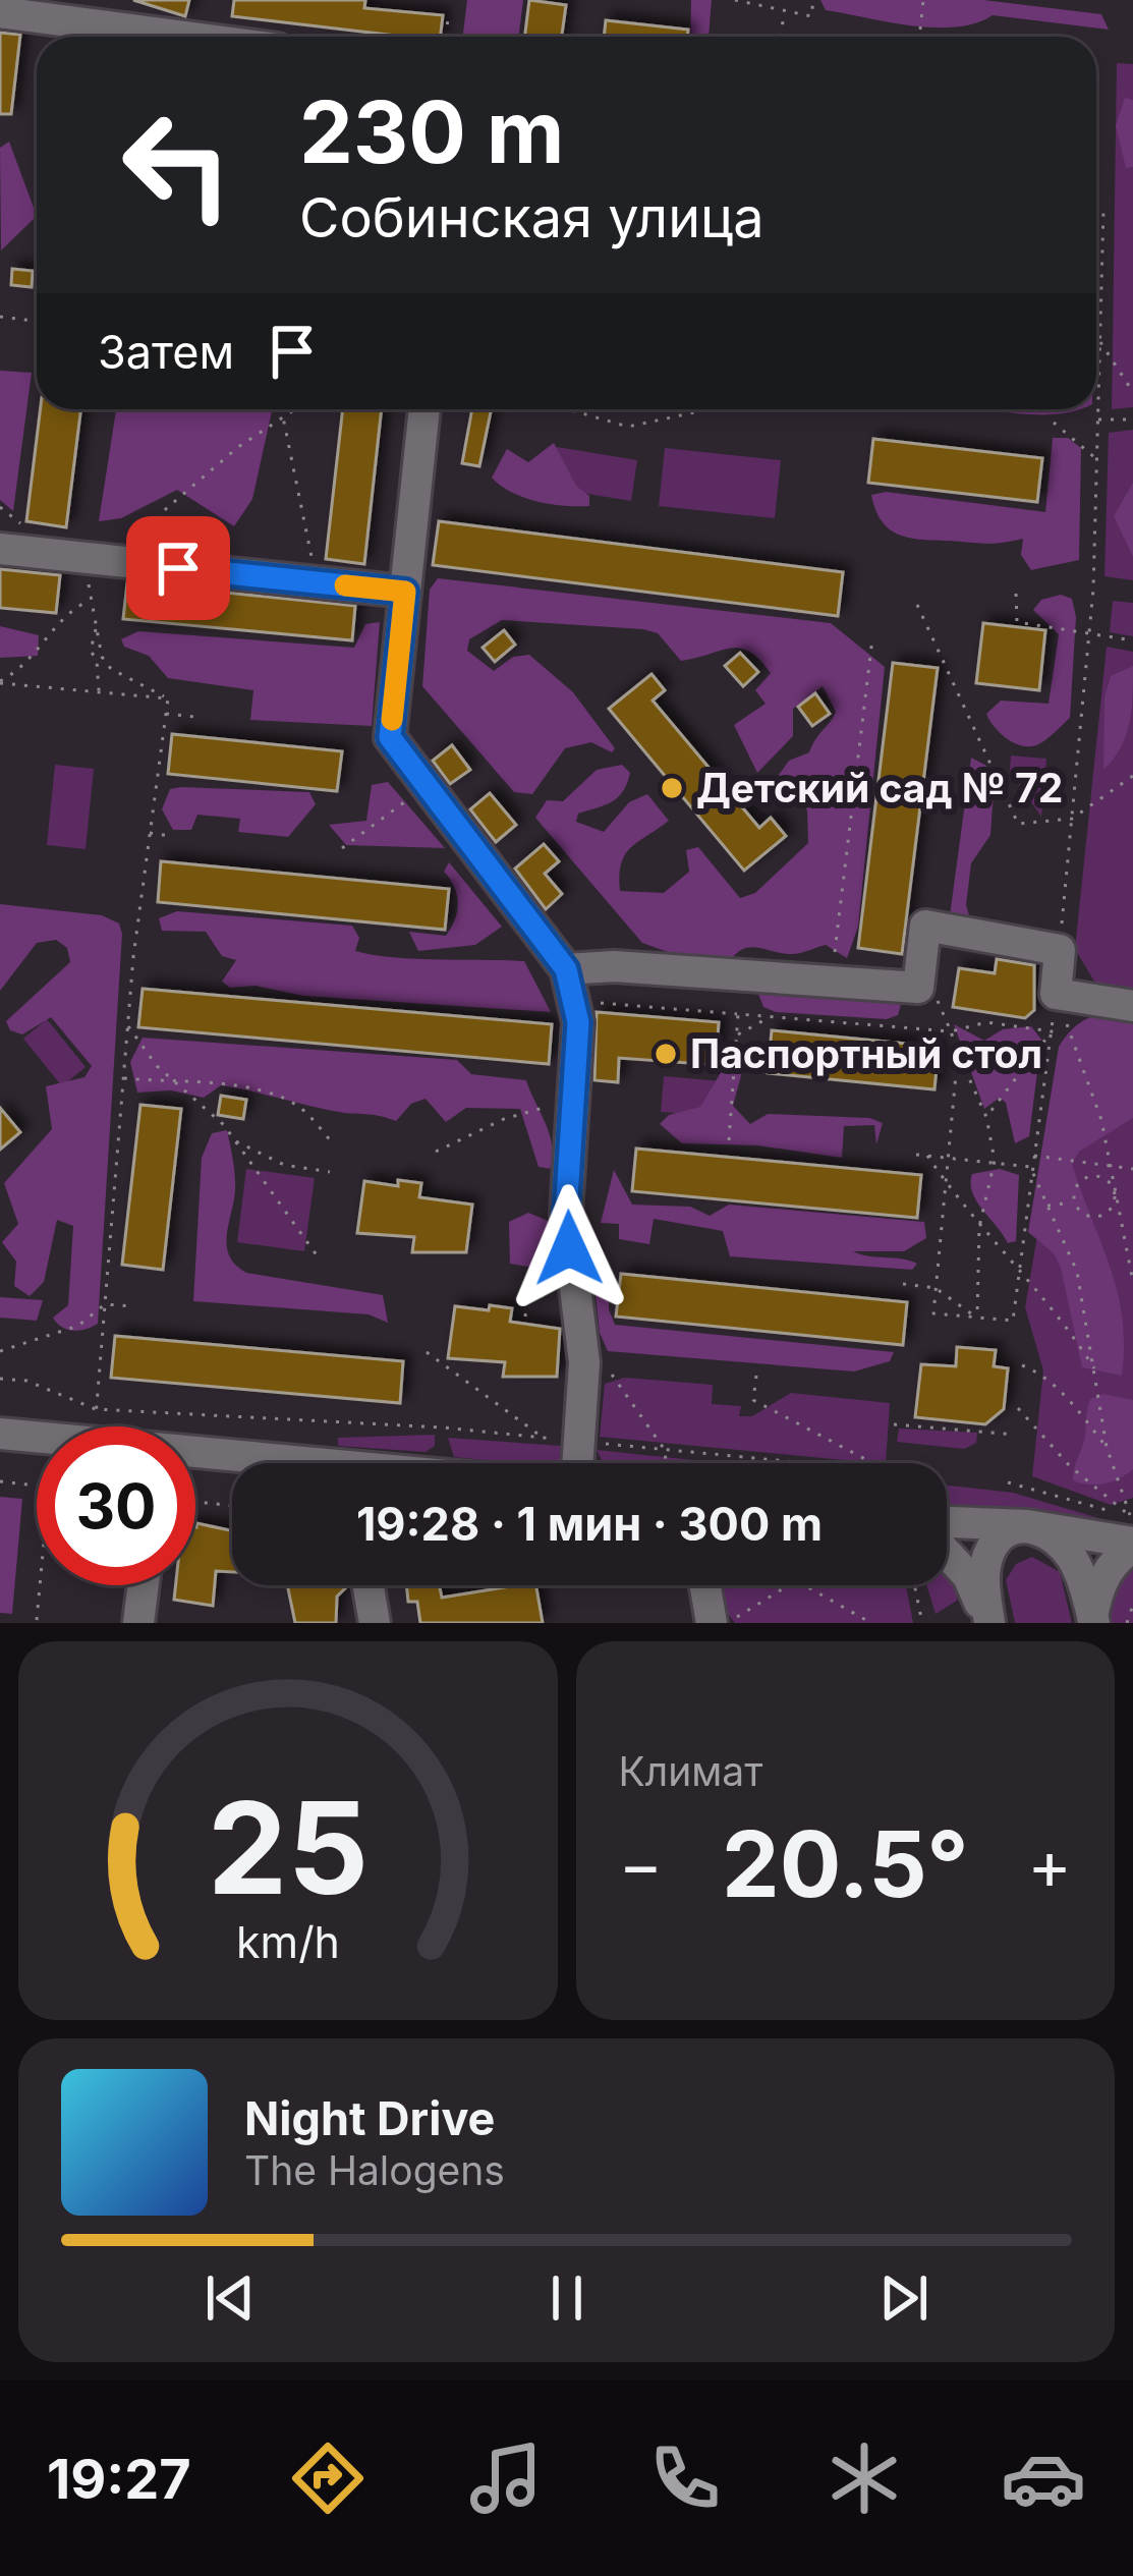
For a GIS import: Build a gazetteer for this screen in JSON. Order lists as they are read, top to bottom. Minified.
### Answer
{"places":["Детский сад № 72","Паспортный стол"],"page":{"turn":["230 m","Собинская улица"],"then":"Затем","limit":"30","trip":"19:28 · 1 мин · 300 m","tile":"Климат","heat":["−","20.5°","+"],"song":["Night Drive","The Halogens"],"tabs":"19:27","gauge":["25","km/h"]}}
